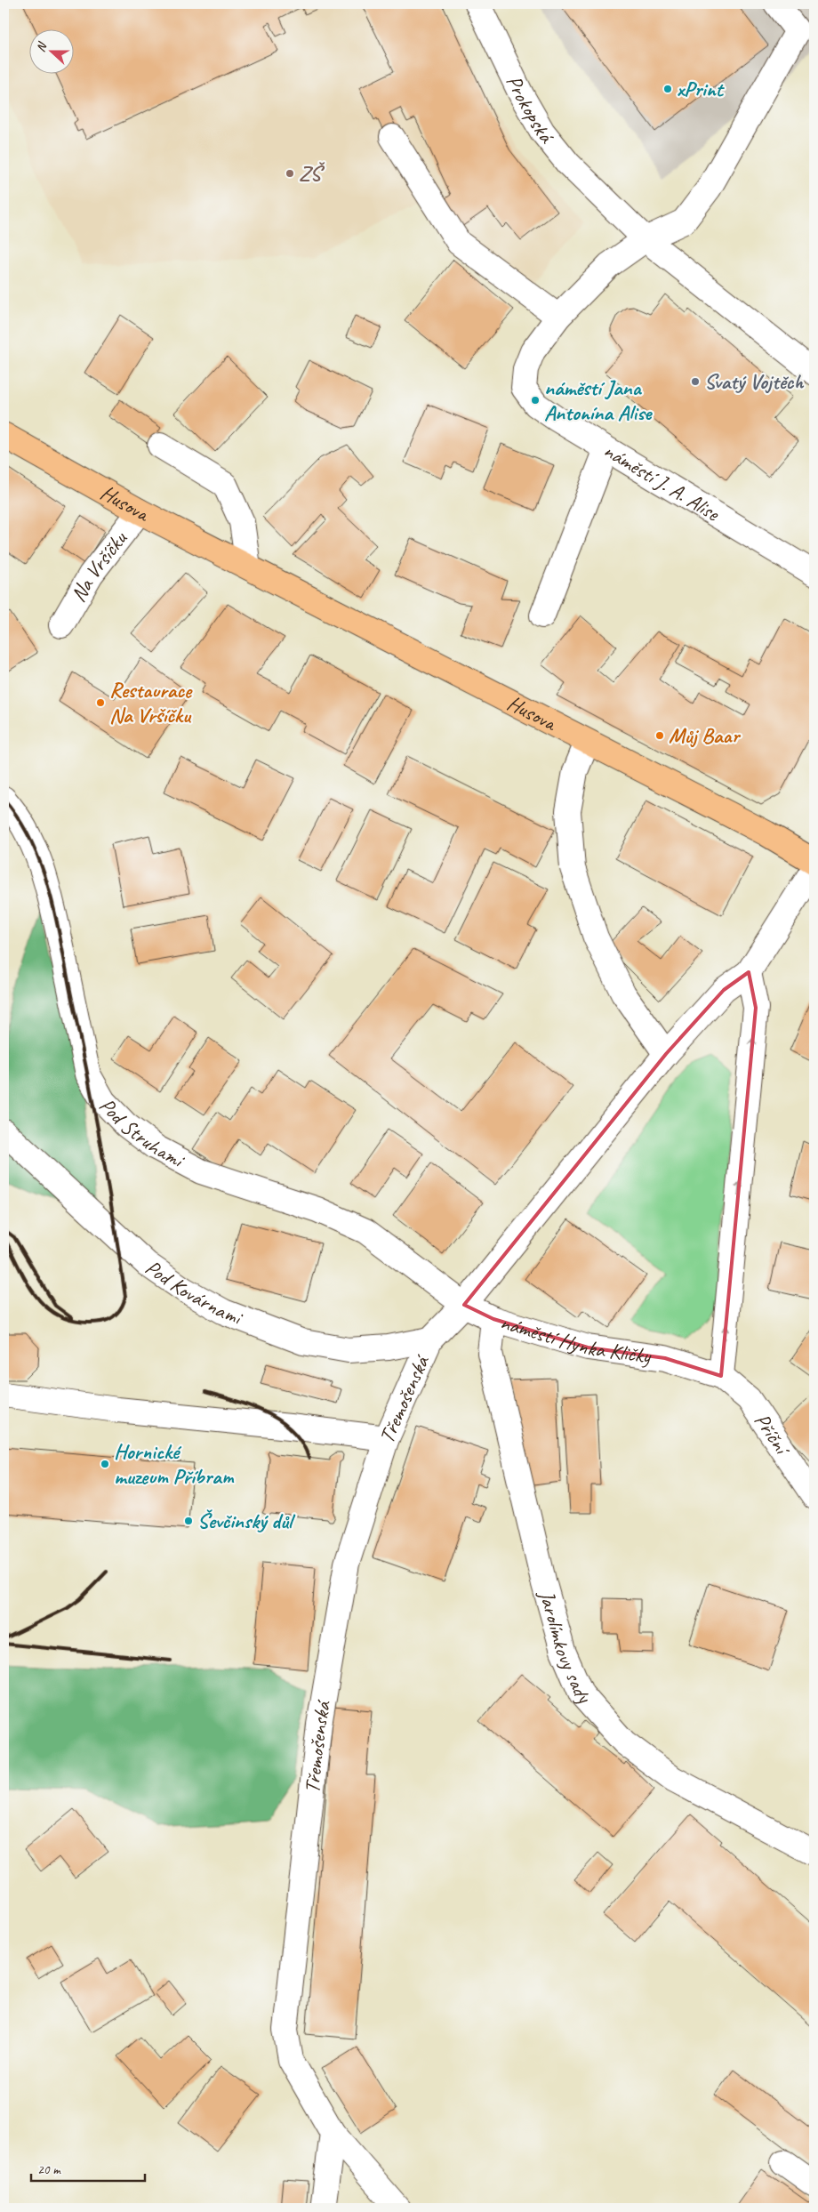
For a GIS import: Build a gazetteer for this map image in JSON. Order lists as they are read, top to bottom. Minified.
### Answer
{"streets":{"main road":["Husova"],"street":["Prokopská","náměstí J. A. Alise","Na Vršíčku","Pod Struhami","Pod Kovárnami","náměstí Hynka Kličky","Třemošenská","Příční","Jarolímkovy sady"]},"crossings":[["Prokopská","náměstí J. A. Alise"],["Husova","Na Vršíčku"],["Pod Struhami","náměstí Hynka Kličky"],["Pod Struhami","Třemošenská"],["Pod Kovárnami","Třemošenská"],["náměstí Hynka Kličky","Třemošenská"],["náměstí Hynka Kličky","Příční"],["náměstí Hynka Kličky","Jarolímkovy sady"]],"places":["xPrint","ZŠ","Svatý Vojtěch","náměstí Jana Antonína Alise","Restaurace Na Vršíčku","Můj Baar","Hornické muzeum Příbram","Ševčinský důl"],"scale_bar":"20 m","north":"left"}
